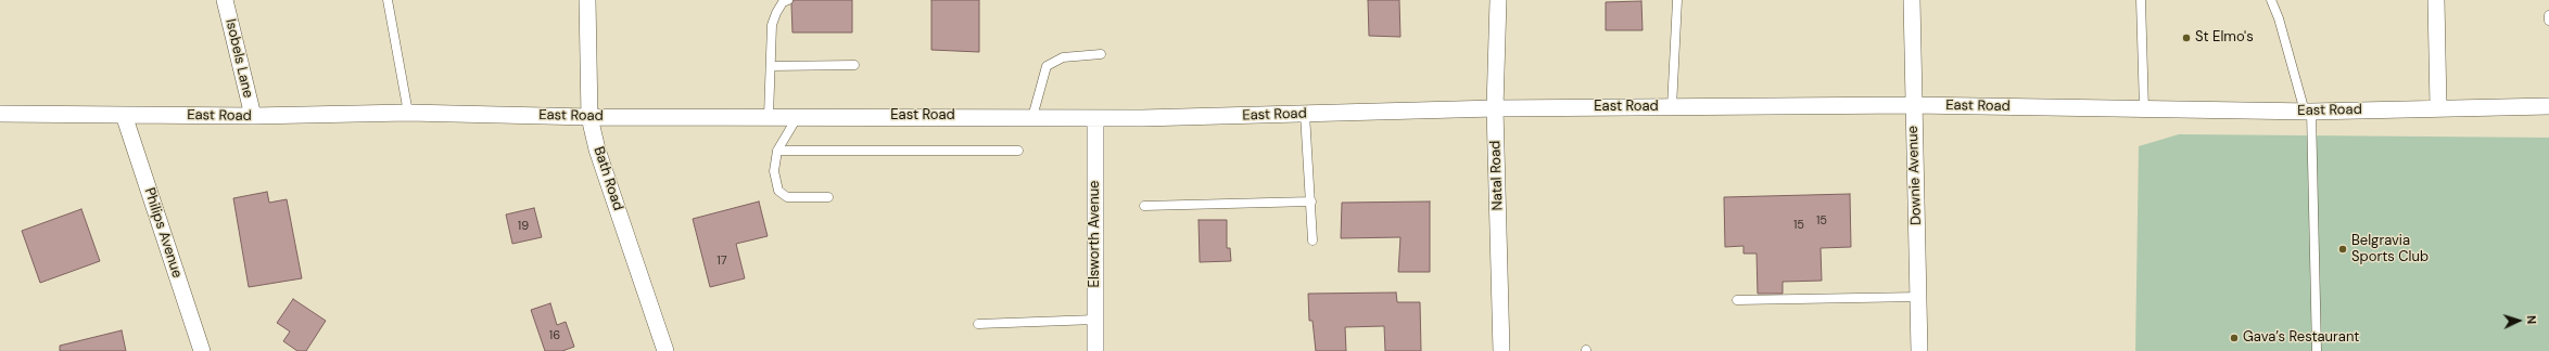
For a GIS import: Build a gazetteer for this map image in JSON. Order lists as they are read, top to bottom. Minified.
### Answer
{"streets":{"street":["Isobels Lane","East Road","Natal Road","Downie Avenue","Bath Road","Philips Avenue","Elsworth Avenue"]},"crossings":[["Isobels Lane","East Road"],["East Road","Natal Road"],["East Road","Downie Avenue"],["East Road","Bath Road"],["East Road","Philips Avenue"],["East Road","Elsworth Avenue"]],"places":["St Elmo's","Belgravia Sports Club","Gava’s Restaurant"],"house_numbers":["15","15","19","17","16"],"north":"right"}
